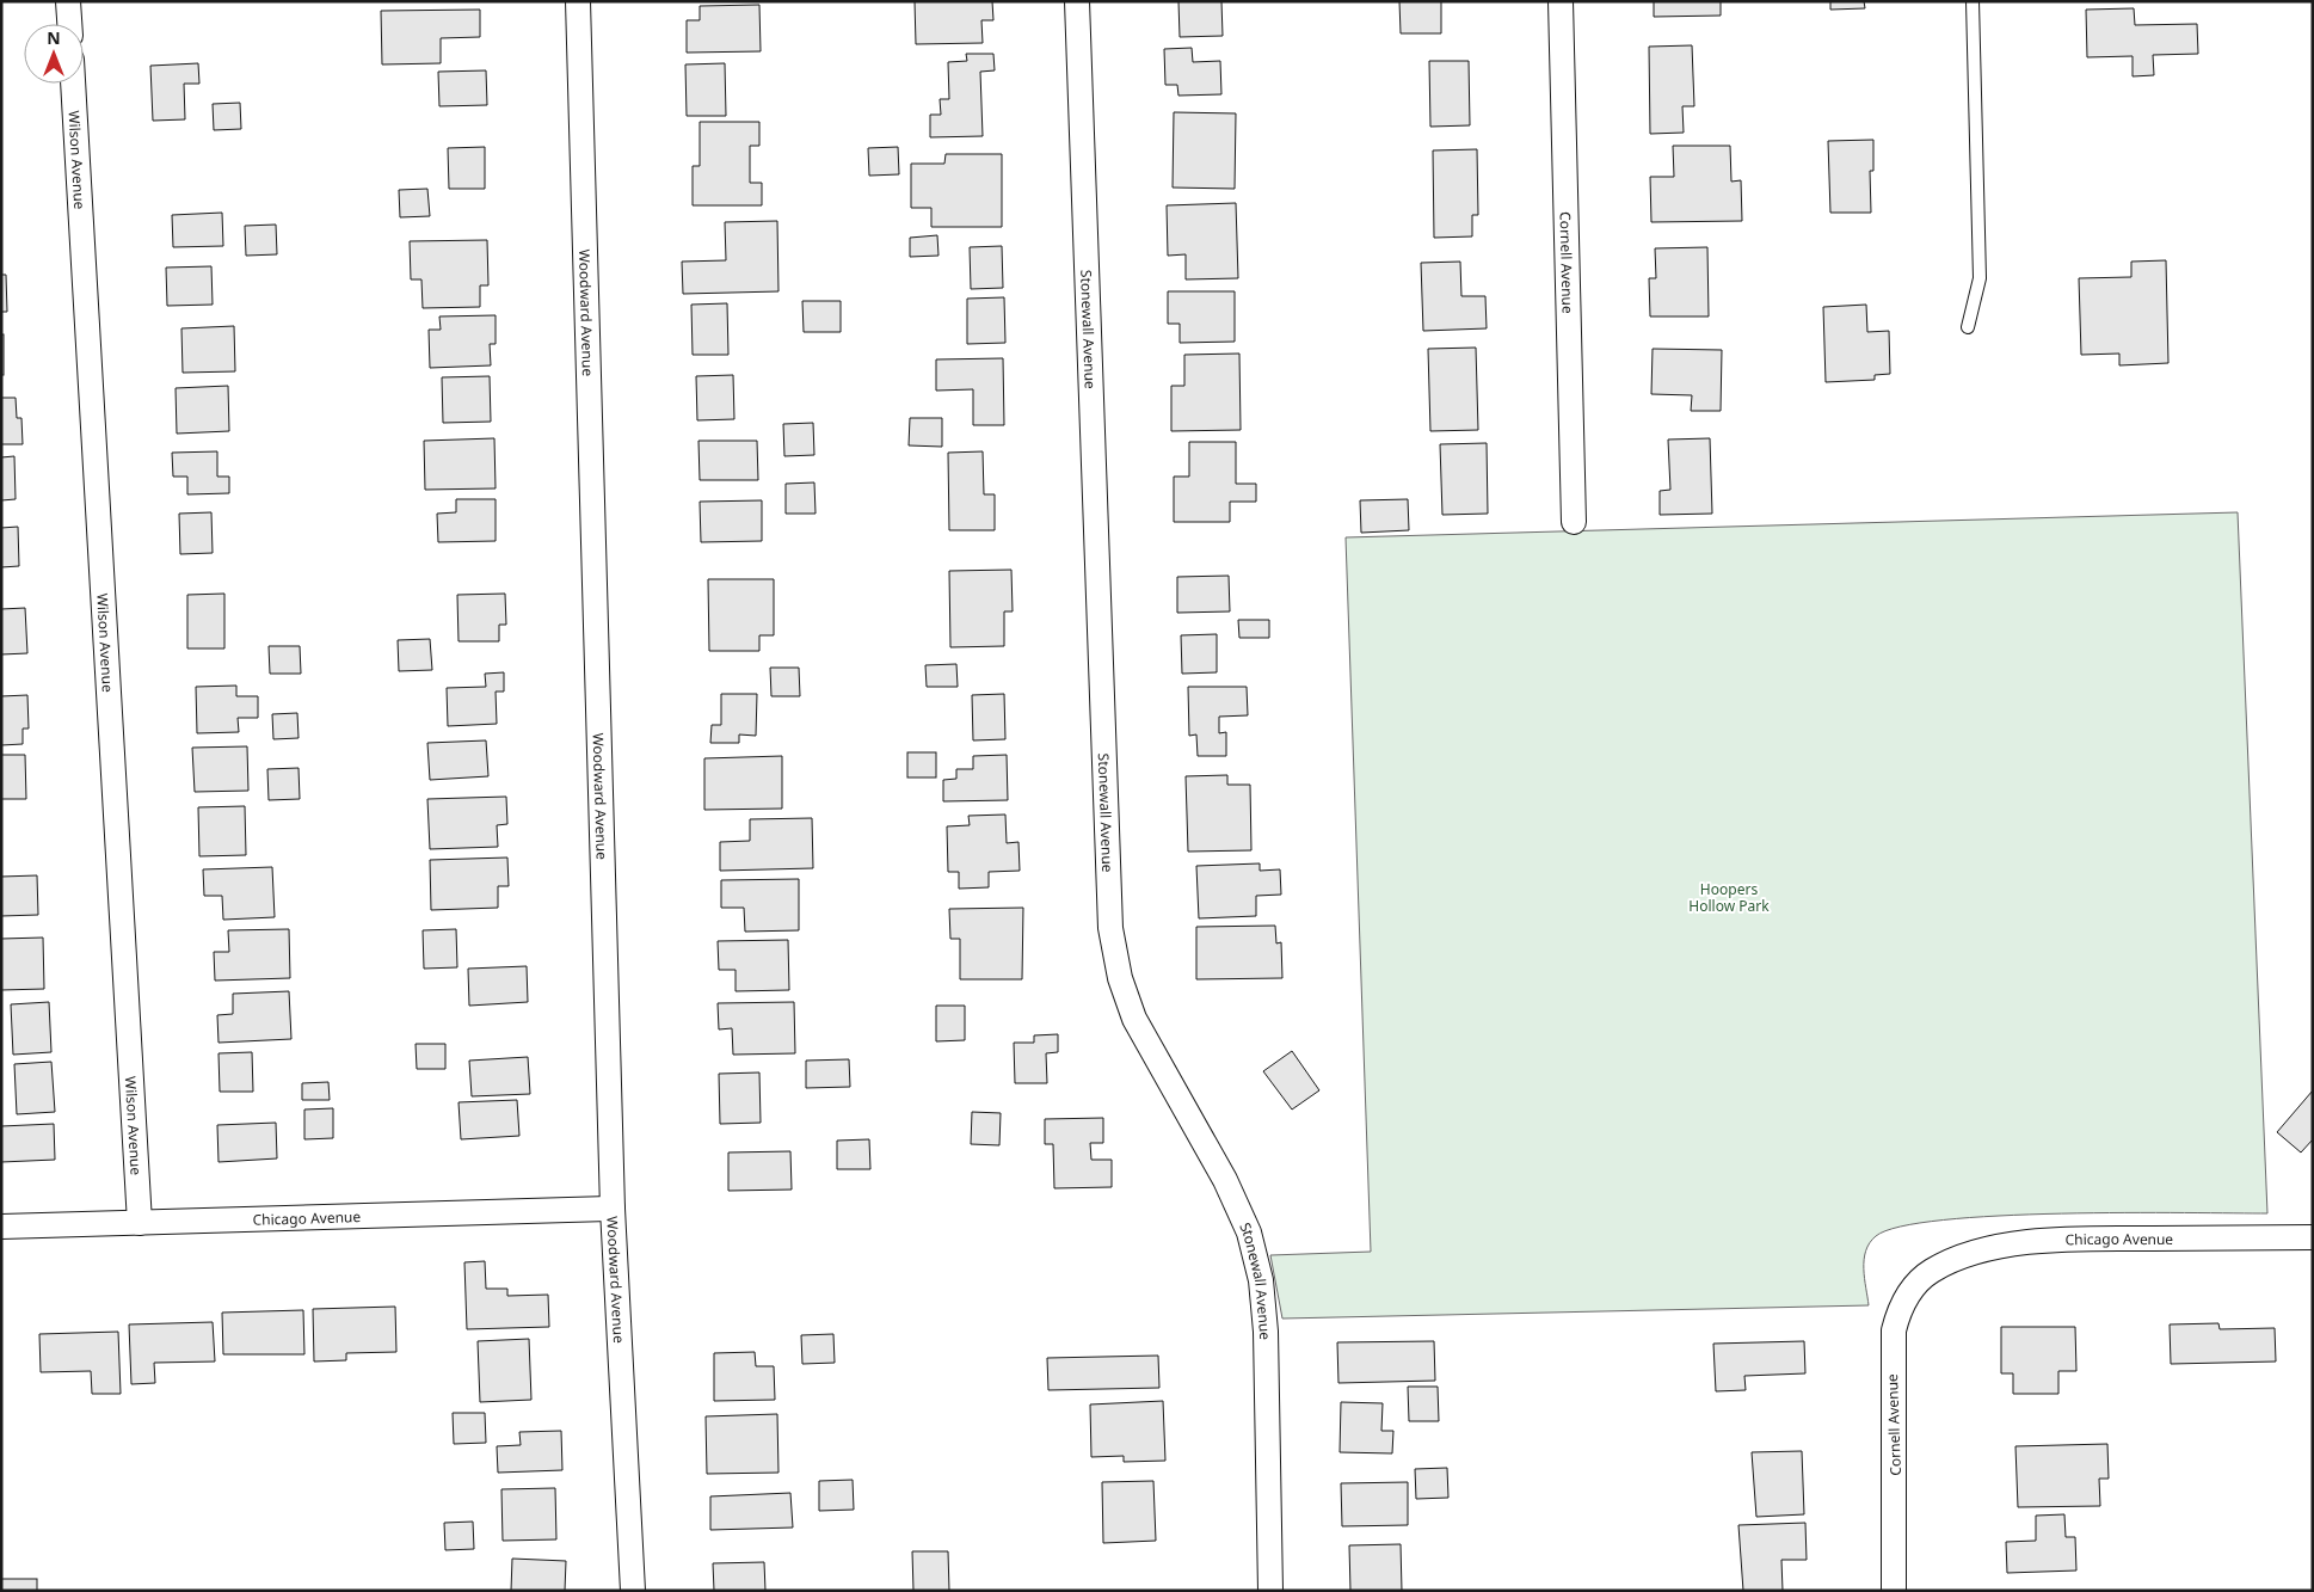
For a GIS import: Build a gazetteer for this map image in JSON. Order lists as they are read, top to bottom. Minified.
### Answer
{"streets":{"street":["Wilson Avenue","Cornell Avenue","Woodward Avenue","Stonewall Avenue","Chicago Avenue"]},"crossings":[["Wilson Avenue","Chicago Avenue"],["Cornell Avenue","Chicago Avenue"],["Woodward Avenue","Chicago Avenue"]],"parks":["Hoopers Hollow Park"],"north":"top"}
